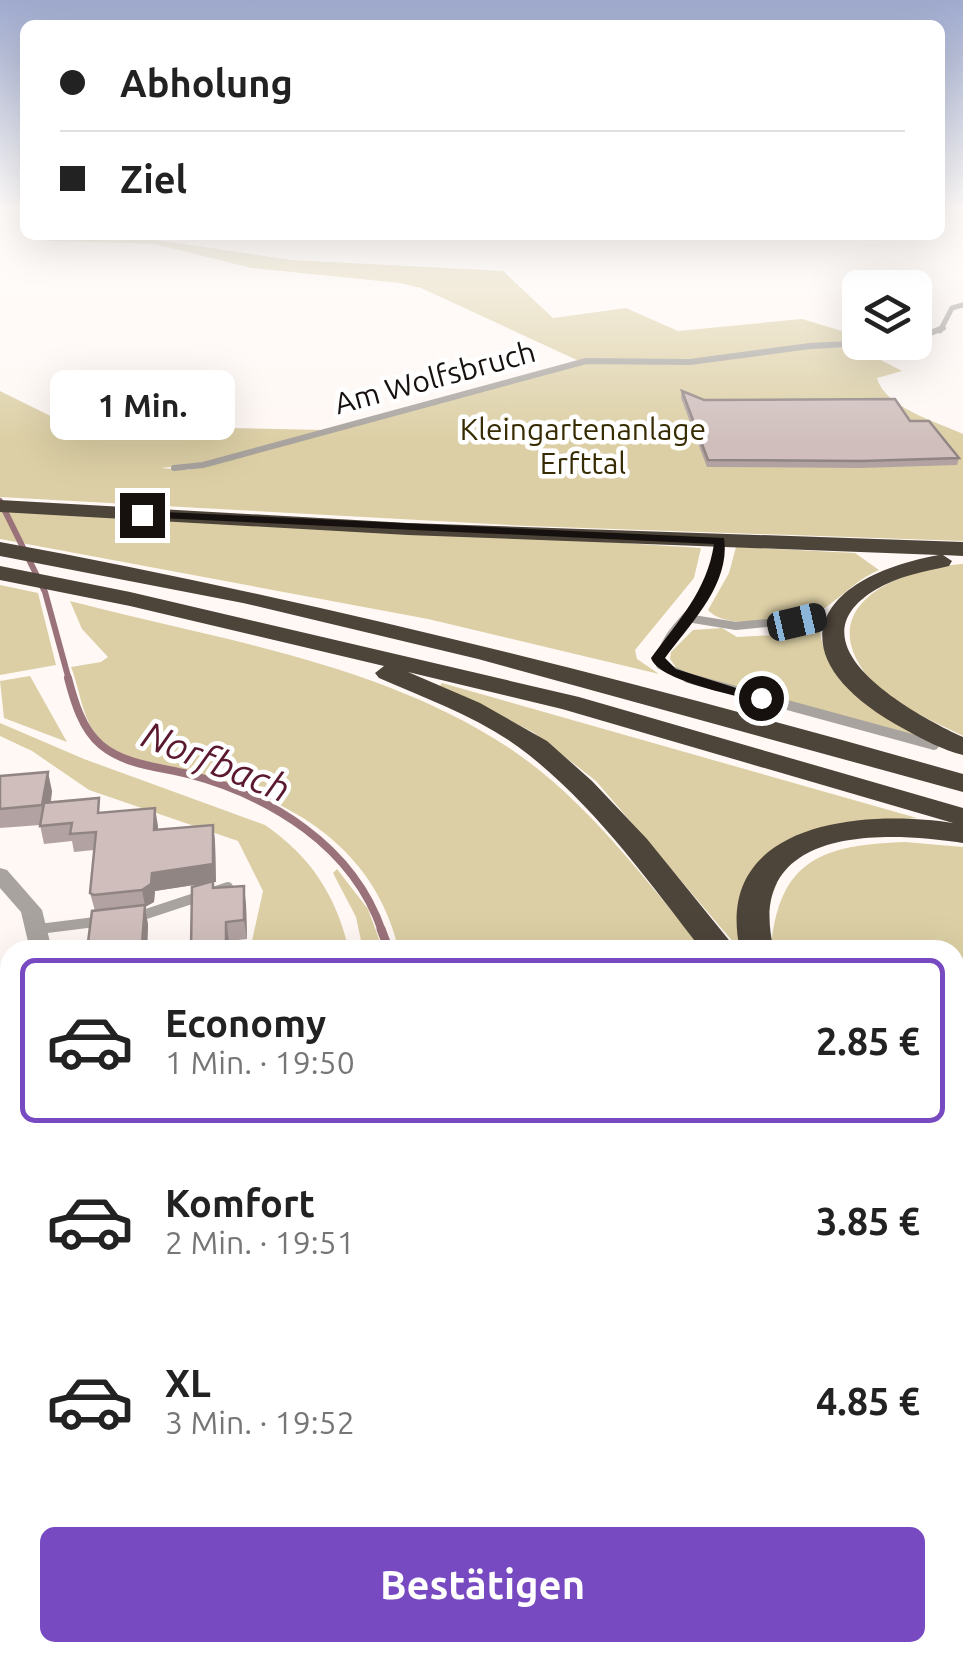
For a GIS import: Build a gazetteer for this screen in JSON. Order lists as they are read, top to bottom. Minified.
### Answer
{"streets":{"lane":["Am Wolfsbruch"]},"water":["Norfbach"],"parks":["Kleingartenanlage Erfttal"],"page":{"banner":["Abholung","Ziel"],"bubble":"1 Min.","list":[{"name":"Economy","note":"1 Min. · 19:50","value":"2.85 €"},{"name":"Komfort","note":"2 Min. · 19:51","value":"3.85 €"},{"name":"XL","note":"3 Min. · 19:52","value":"4.85 €"}],"buttons":"Bestätigen"}}
